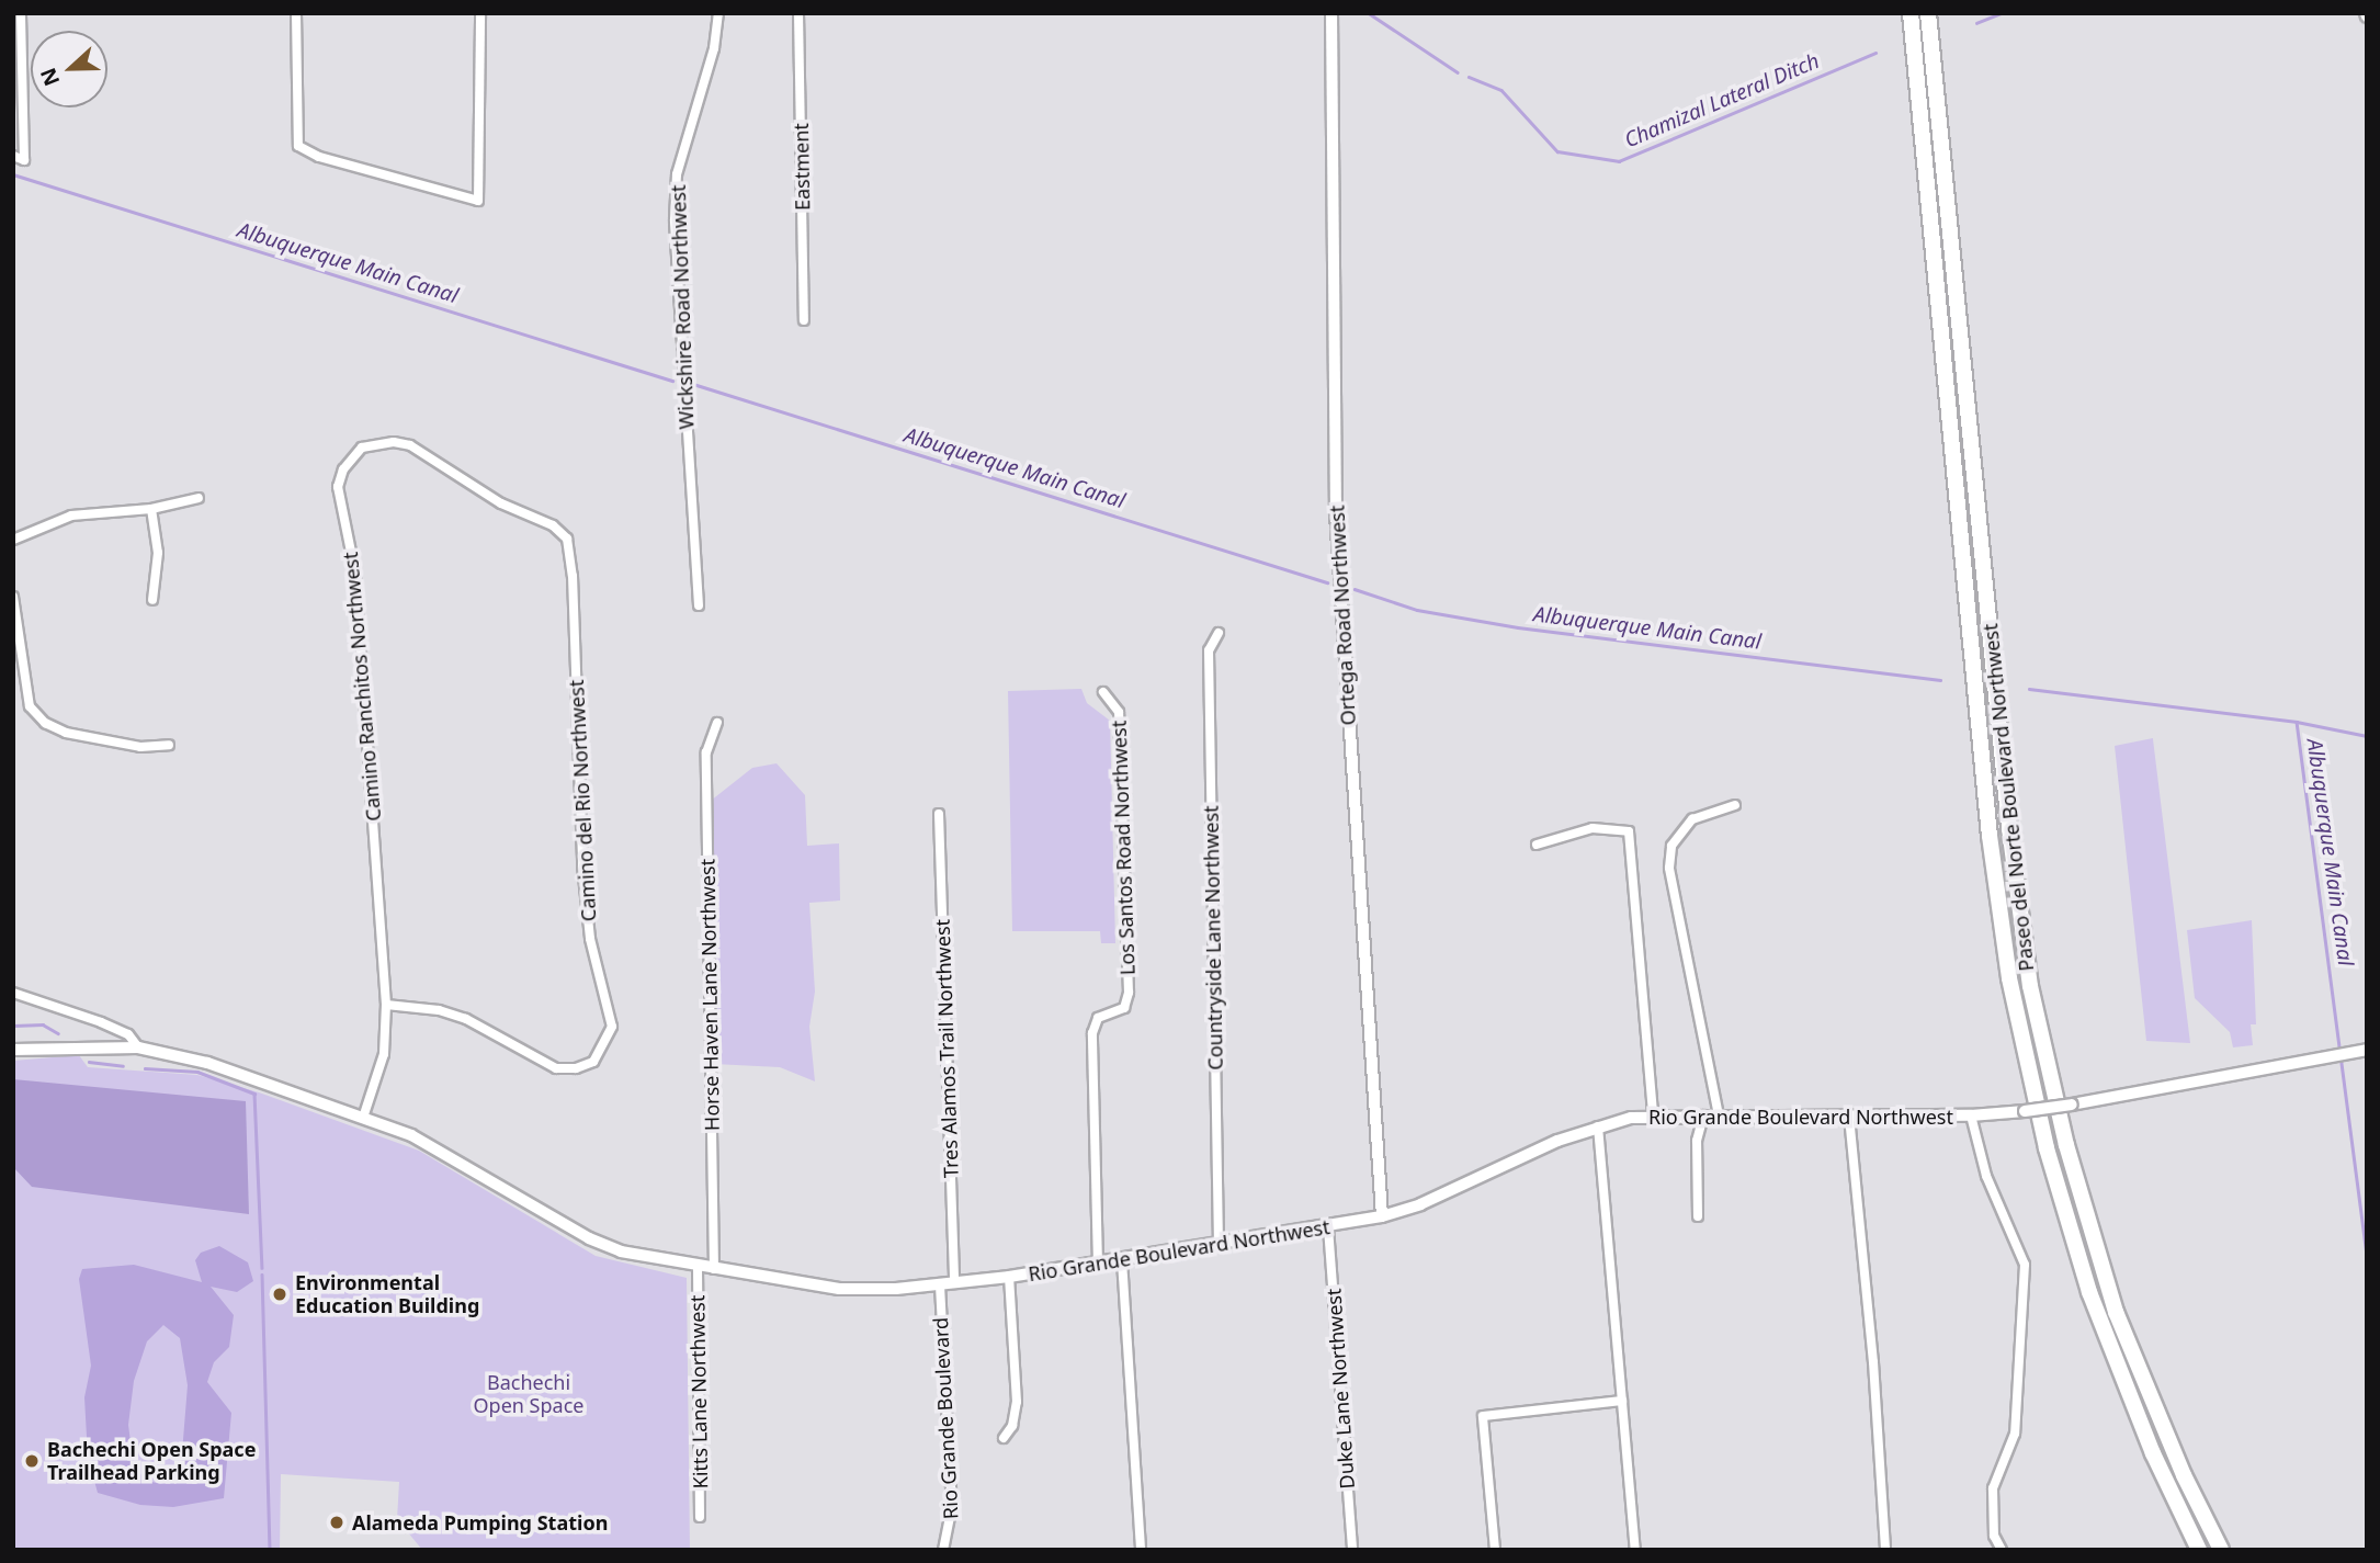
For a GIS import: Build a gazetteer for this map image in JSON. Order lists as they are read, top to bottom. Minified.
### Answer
{"streets":{"highway":["Paseo del Norte Boulevard Northwest"],"street":["Eastment","Wickshire Road Northwest","Ortega Road Northwest","Camino Ranchitos Northwest","Camino del Rio Northwest","Los Santos Road Northwest","Countryside Lane Northwest","Horse Haven Lane Northwest","Tres Alamos Trail Northwest","Rio Grande Boulevard Northwest","Duke Lane Northwest","Kitts Lane Northwest","Rio Grande Boulevard"]},"crossings":[["Ortega Road Northwest","Rio Grande Boulevard Northwest"],["Camino Ranchitos Northwest","Camino del Rio Northwest"],["Camino Ranchitos Northwest","Rio Grande Boulevard Northwest"],["Los Santos Road Northwest","Rio Grande Boulevard Northwest"],["Countryside Lane Northwest","Rio Grande Boulevard Northwest"],["Horse Haven Lane Northwest","Rio Grande Boulevard Northwest"],["Tres Alamos Trail Northwest","Rio Grande Boulevard Northwest"],["Rio Grande Boulevard Northwest","Duke Lane Northwest"],["Rio Grande Boulevard Northwest","Kitts Lane Northwest"],["Rio Grande Boulevard Northwest","Rio Grande Boulevard"]],"water":["Chamizal Lateral Ditch","Albuquerque Main Canal"],"parks":["Bachechi Open Space"],"places":["Environmental Education Building","Bachechi Open Space Trailhead Parking","Alameda Pumping Station"],"north":"left"}
